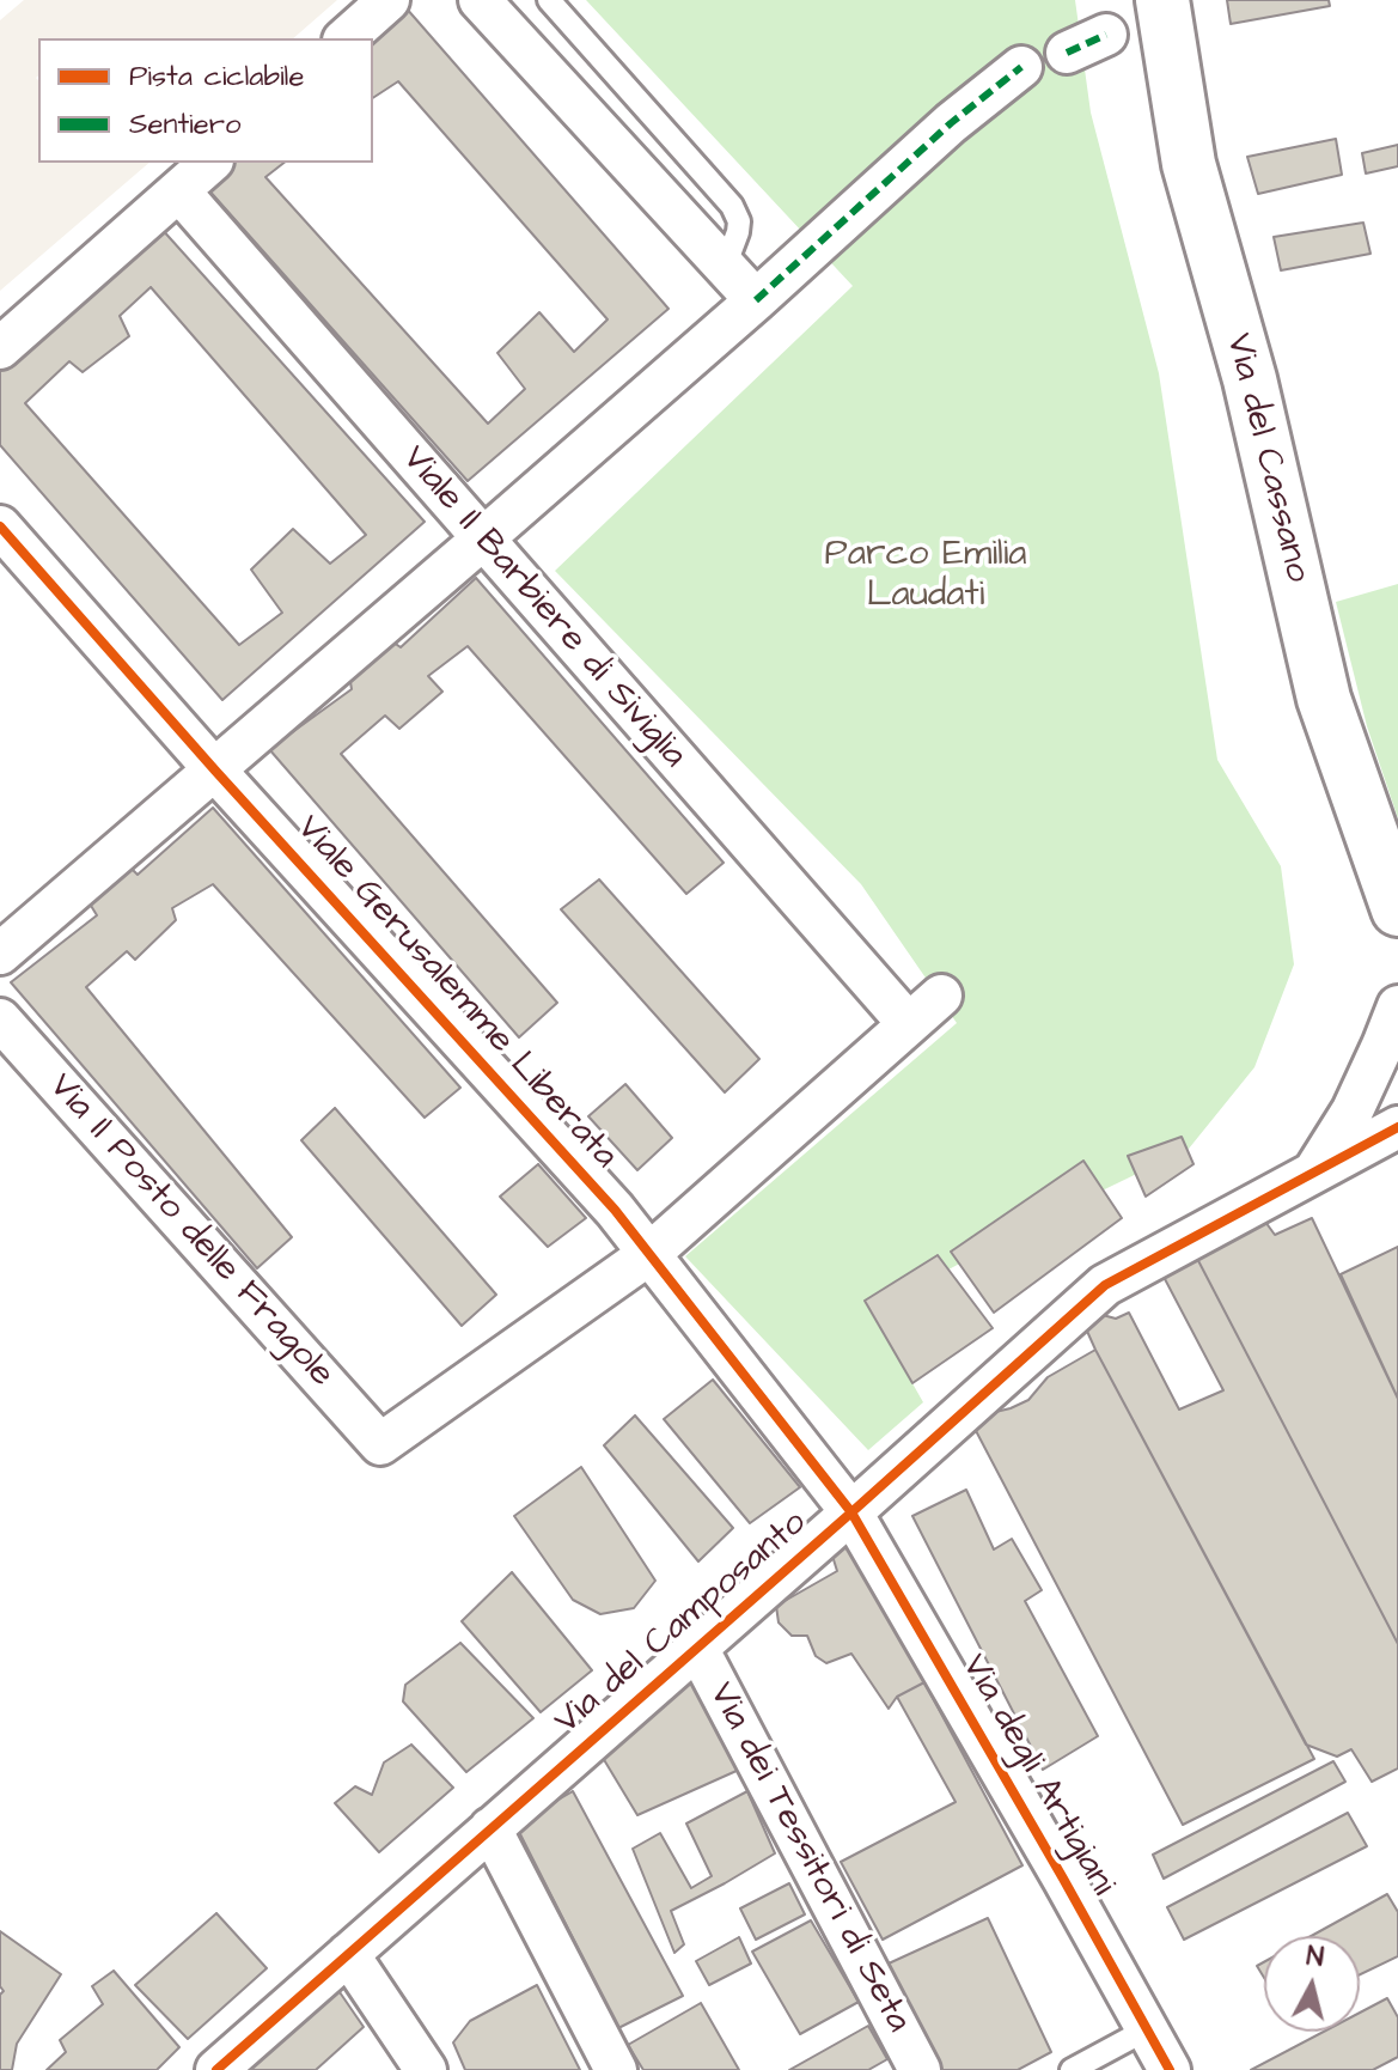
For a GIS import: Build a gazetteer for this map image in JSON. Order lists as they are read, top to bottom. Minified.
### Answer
{"streets":{"main road":["Via del Cassano"],"street":["Viale Il Barbiere di Siviglia","Viale Gerusalemme Liberata","Via Il Posto delle Fragole","Via del Camposanto","Via degli Artigiani","Via dei Tessitori di Seta"]},"crossings":[["Viale Gerusalemme Liberata","Via Il Posto delle Fragole"],["Viale Gerusalemme Liberata","Via del Camposanto"],["Viale Gerusalemme Liberata","Via degli Artigiani"],["Via del Camposanto","Via degli Artigiani"],["Via del Camposanto","Via dei Tessitori di Seta"]],"parks":["Parco Emilia Laudati"],"legend":["Pista ciclabile","Sentiero"],"north":"top"}
